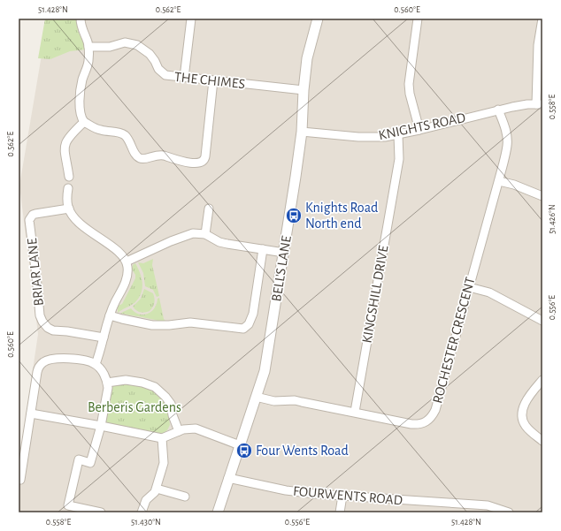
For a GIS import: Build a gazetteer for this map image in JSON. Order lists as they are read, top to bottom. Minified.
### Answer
{"streets":{"street":["THE CHIMES","KNIGHTS ROAD","BELL'S LANE","BRIAR LANE","KINGSHILL DRIVE","ROCHESTER CRESCENT","FOURWENTS ROAD"]},"crossings":[["THE CHIMES","BELL'S LANE"],["KNIGHTS ROAD","BELL'S LANE"],["KNIGHTS ROAD","KINGSHILL DRIVE"],["KNIGHTS ROAD","ROCHESTER CRESCENT"],["BELL'S LANE","ROCHESTER CRESCENT"],["BELL'S LANE","FOURWENTS ROAD"],["KINGSHILL DRIVE","ROCHESTER CRESCENT"]],"parks":["Berberis Gardens"],"places":{"bus stop":["Knights Road North end","Four Wents Road"]},"coordinates":["51.428°N","0.562°E","0.560°E","0.558°E","51.426°N","0.556°E","51.430°N"]}
